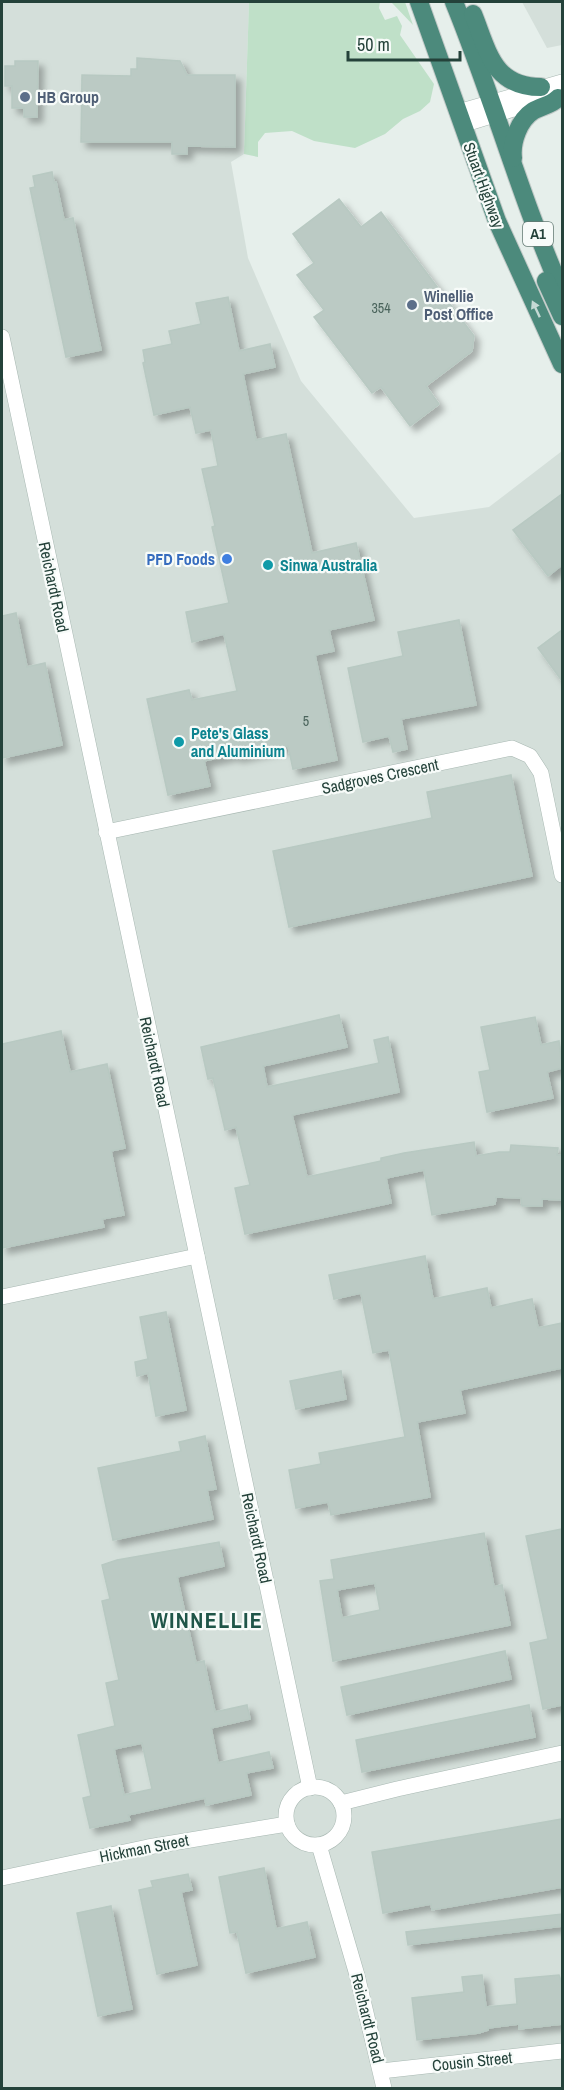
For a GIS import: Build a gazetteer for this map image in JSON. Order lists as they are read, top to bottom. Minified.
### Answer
{"streets":{"highway":["Stuart Highway","A1"],"street":["Reichardt Road","Sadgroves Crescent","Hickman Street","Cousin Street"]},"crossings":[["Reichardt Road","Sadgroves Crescent"],["Reichardt Road","Hickman Street"],["Reichardt Road","Cousin Street"]],"districts":["WINNELLIE"],"places":["HB Group","Winellie Post Office","PFD Foods","Sinwa Australia","Pete's Glass and Aluminium"],"house_numbers":["354","5"],"scale_bar":"50 m"}
